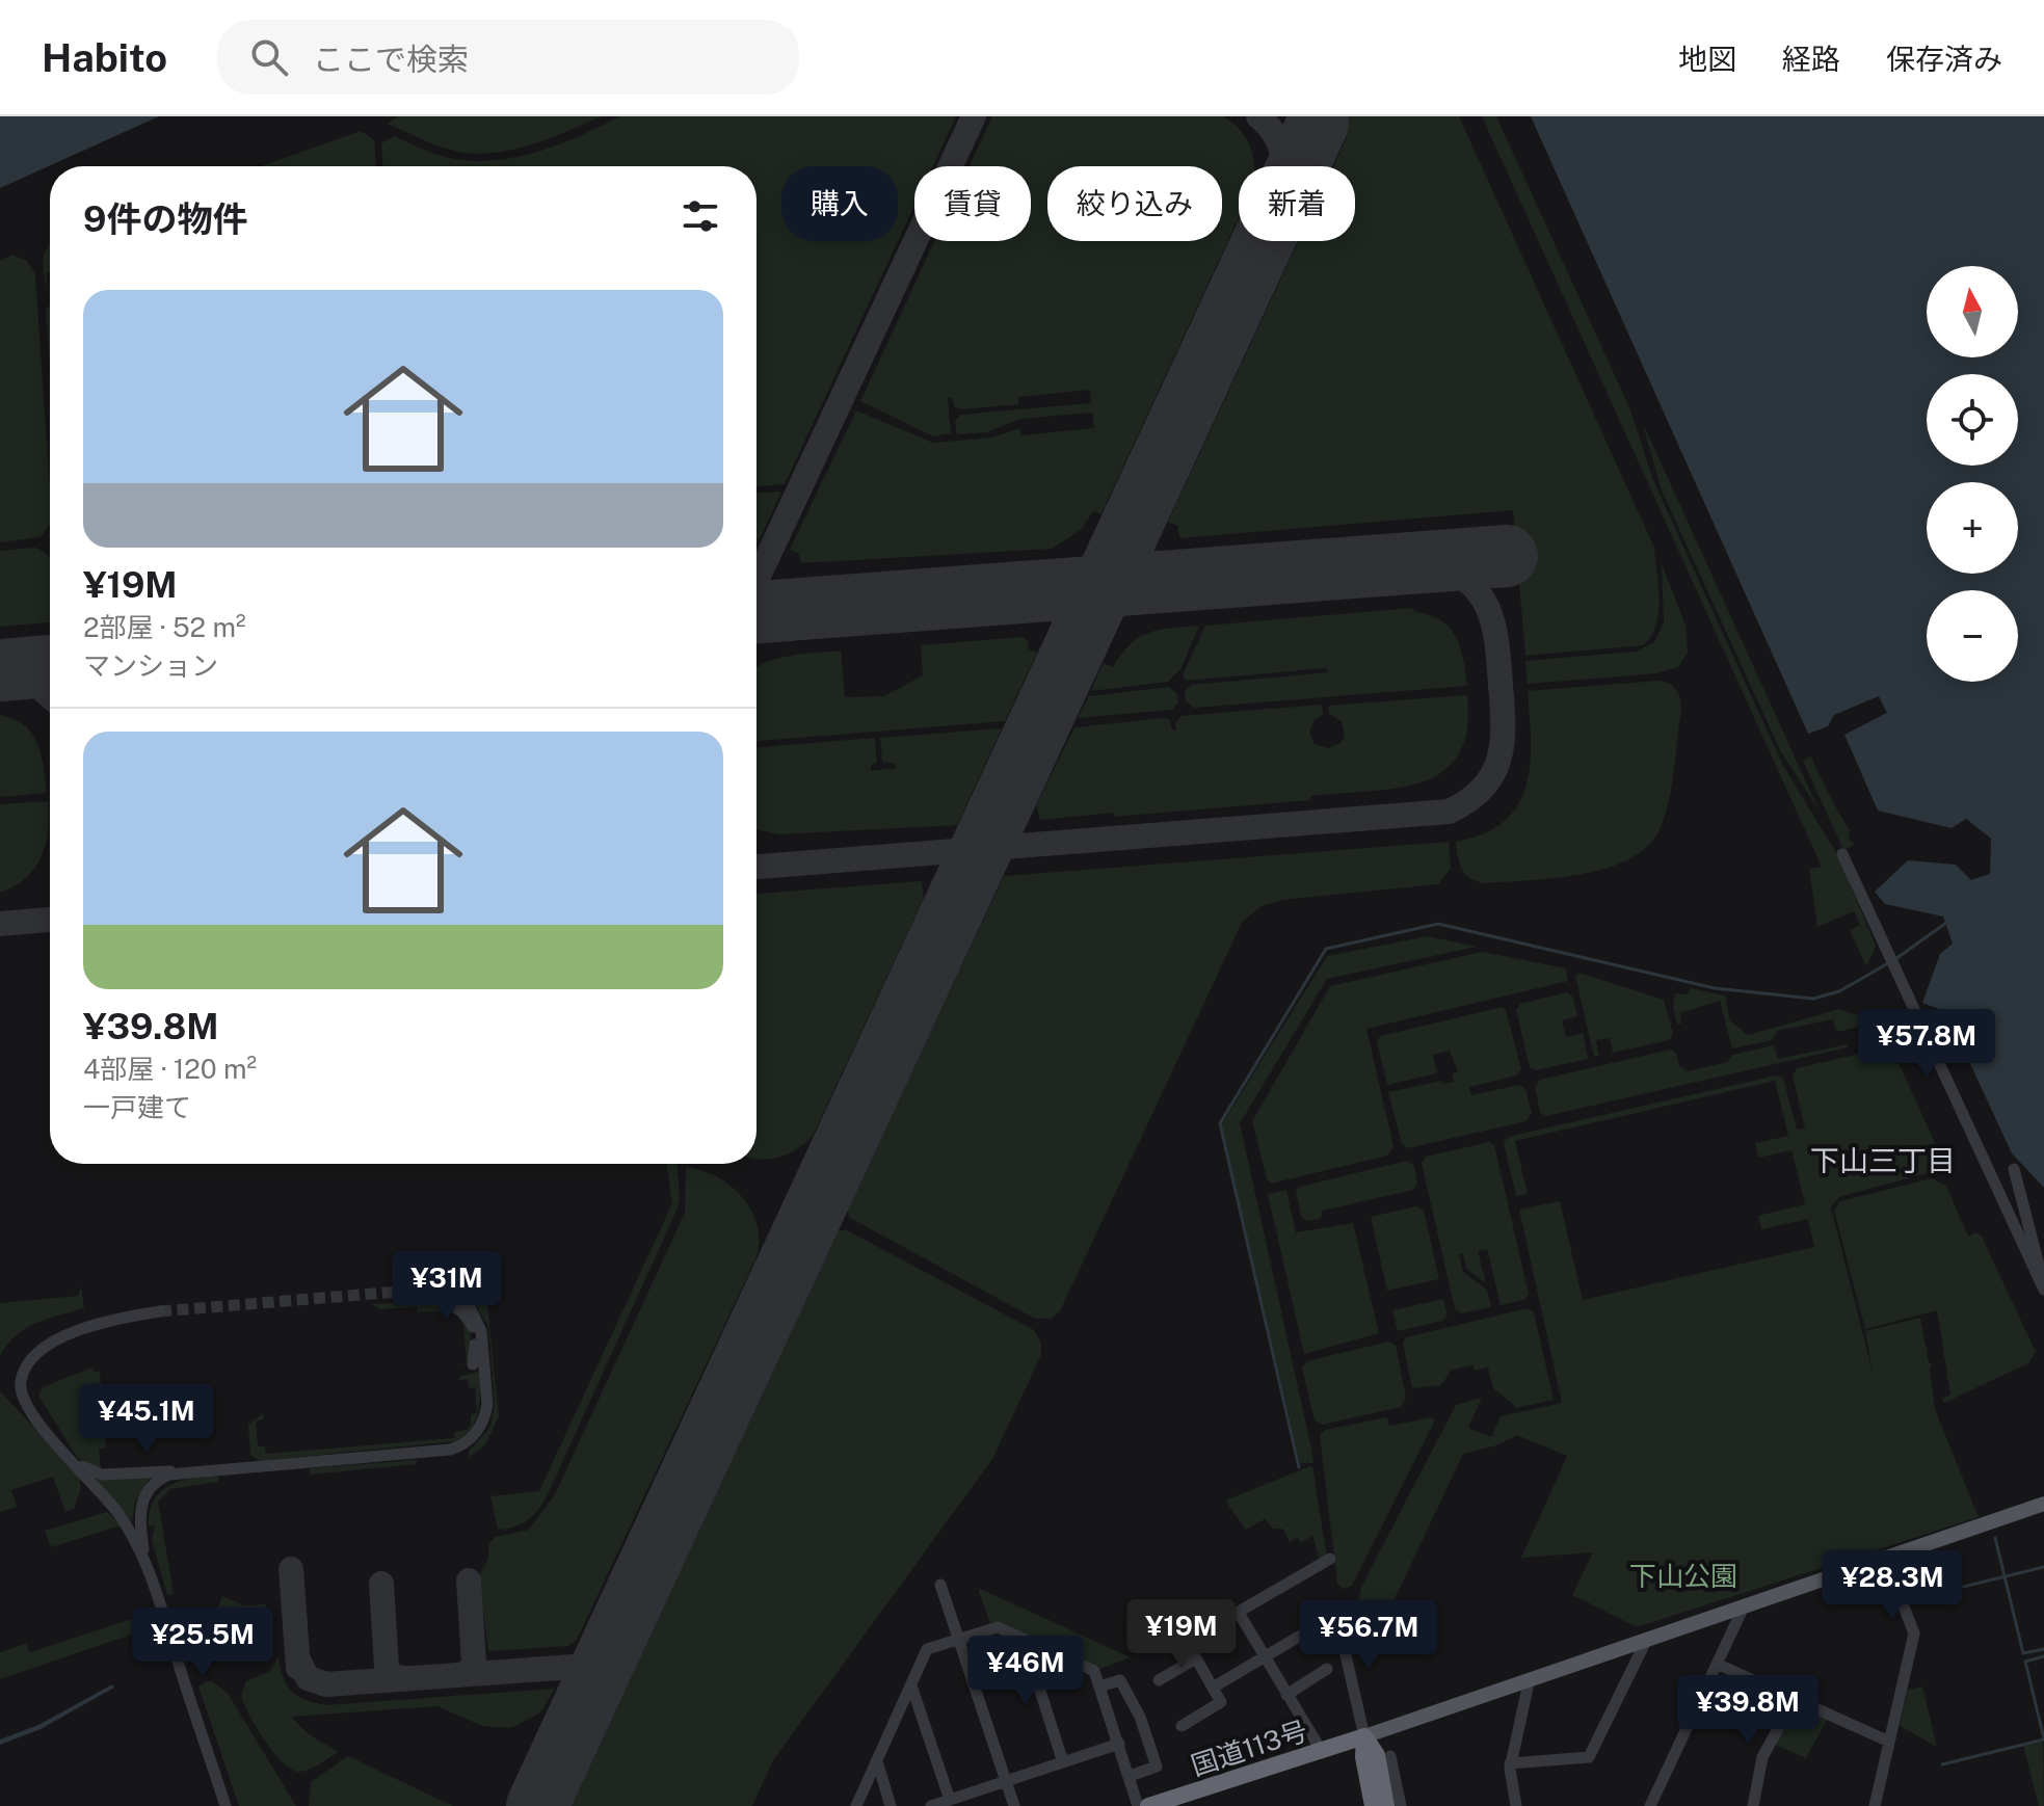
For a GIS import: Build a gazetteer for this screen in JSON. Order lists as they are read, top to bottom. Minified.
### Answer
{"streets":{"highway":["国道113号"]},"districts":["下山三丁目"],"parks":["下山公園"],"north":"top","page":{"header":"Habito","search":"ここで検索","nav":["地図","経路","保存済み"],"chip":["購入","賃貸","絞り込み","新着"],"heading":"9件の物件","map_buttons":["+","−"],"list":[{"name":"¥19M","note":"2部屋 · 52 m² · マンション"},{"name":"¥39.8M","note":"4部屋 · 120 m² · 一戸建て"}],"price":["¥57.8M","¥31M","¥45.1M","¥28.3M","¥19M","¥56.7M","¥25.5M","¥46M","¥39.8M"]}}
